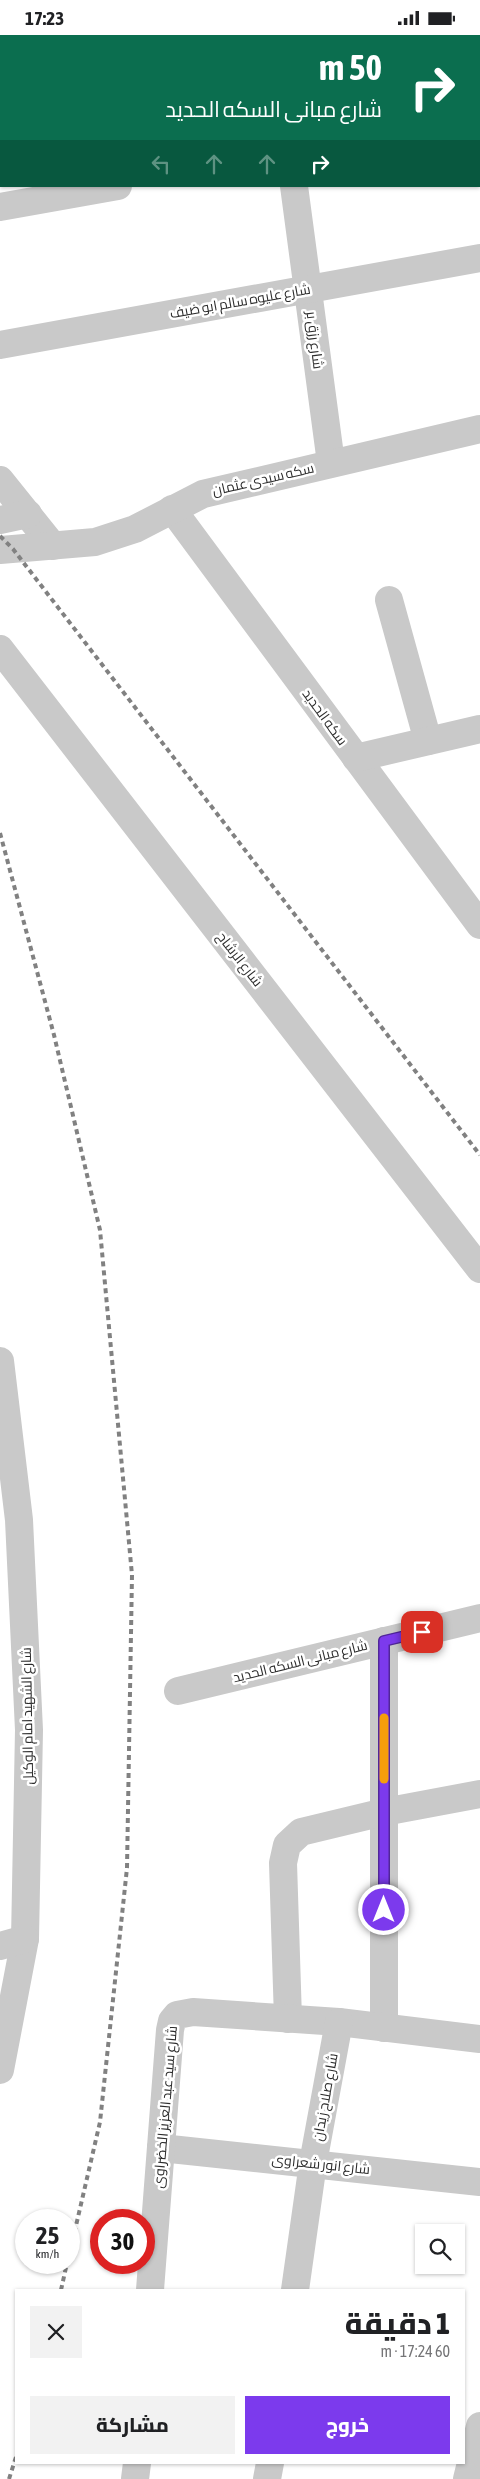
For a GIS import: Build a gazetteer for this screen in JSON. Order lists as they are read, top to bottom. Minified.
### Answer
{"streets":{"street":["شارع عليوه سالم ابو ضيف","شارع رزق بر","سكه سيدى عثمان","سكه الحديد","شارع الرشاح","شارع مبانى السكه الحديد","شارع الشهيد امام الوكيل","شارع صلاح زيدان","شارع سيد عبد العزيز الخضراوى","شارع انور شعراوى"]},"crossings":[["شارع عليوه سالم ابو ضيف","شارع رزق بر"],["شارع رزق بر","سكه سيدى عثمان"],["سكه سيدى عثمان","سكه الحديد"],["شارع صلاح زيدان","شارع انور شعراوى"],["شارع سيد عبد العزيز الخضراوى","شارع انور شعراوى"]],"page":{"status":"17:23","turn":["50 m","شارع مبانى السكه الحديد"],"speed":"25 km/h","limit":"30","heading":["1 دقيقة","60 m · 17:24"],"buttons":["خروج","مشاركة"]}}
